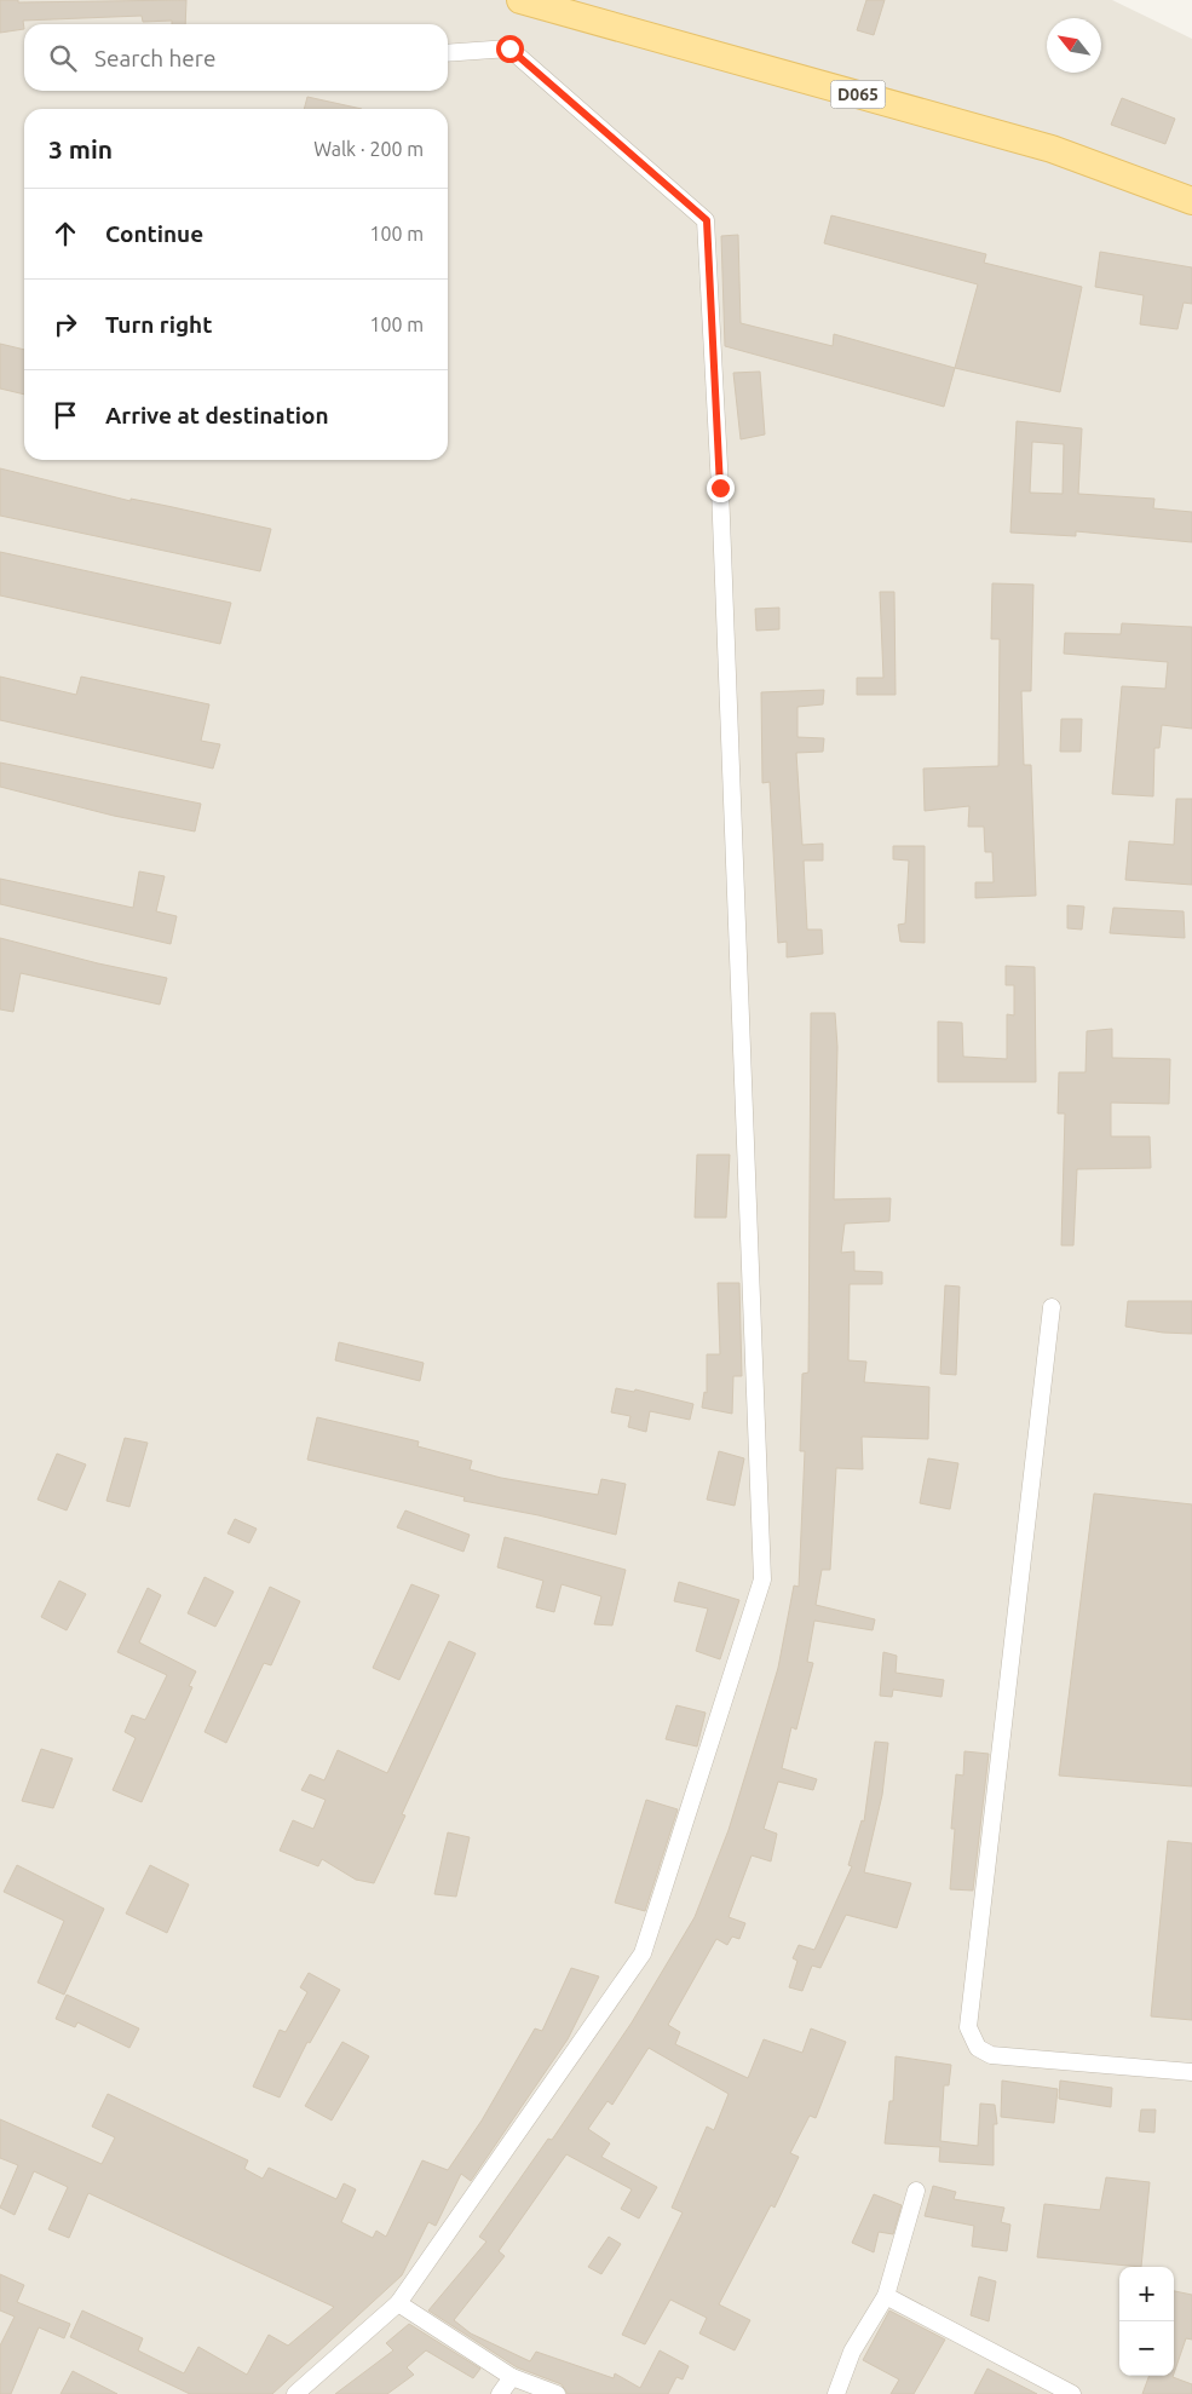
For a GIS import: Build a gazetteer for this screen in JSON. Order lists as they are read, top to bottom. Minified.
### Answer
{"streets":{"main road":["D065"]},"north":"top left","page":{"search":"Search here","heading":["3 min","Walk · 200 m"],"list":[["Continue","100 m"],["Turn right","100 m"],"Arrive at destination"],"map_buttons":["+","−"]}}
